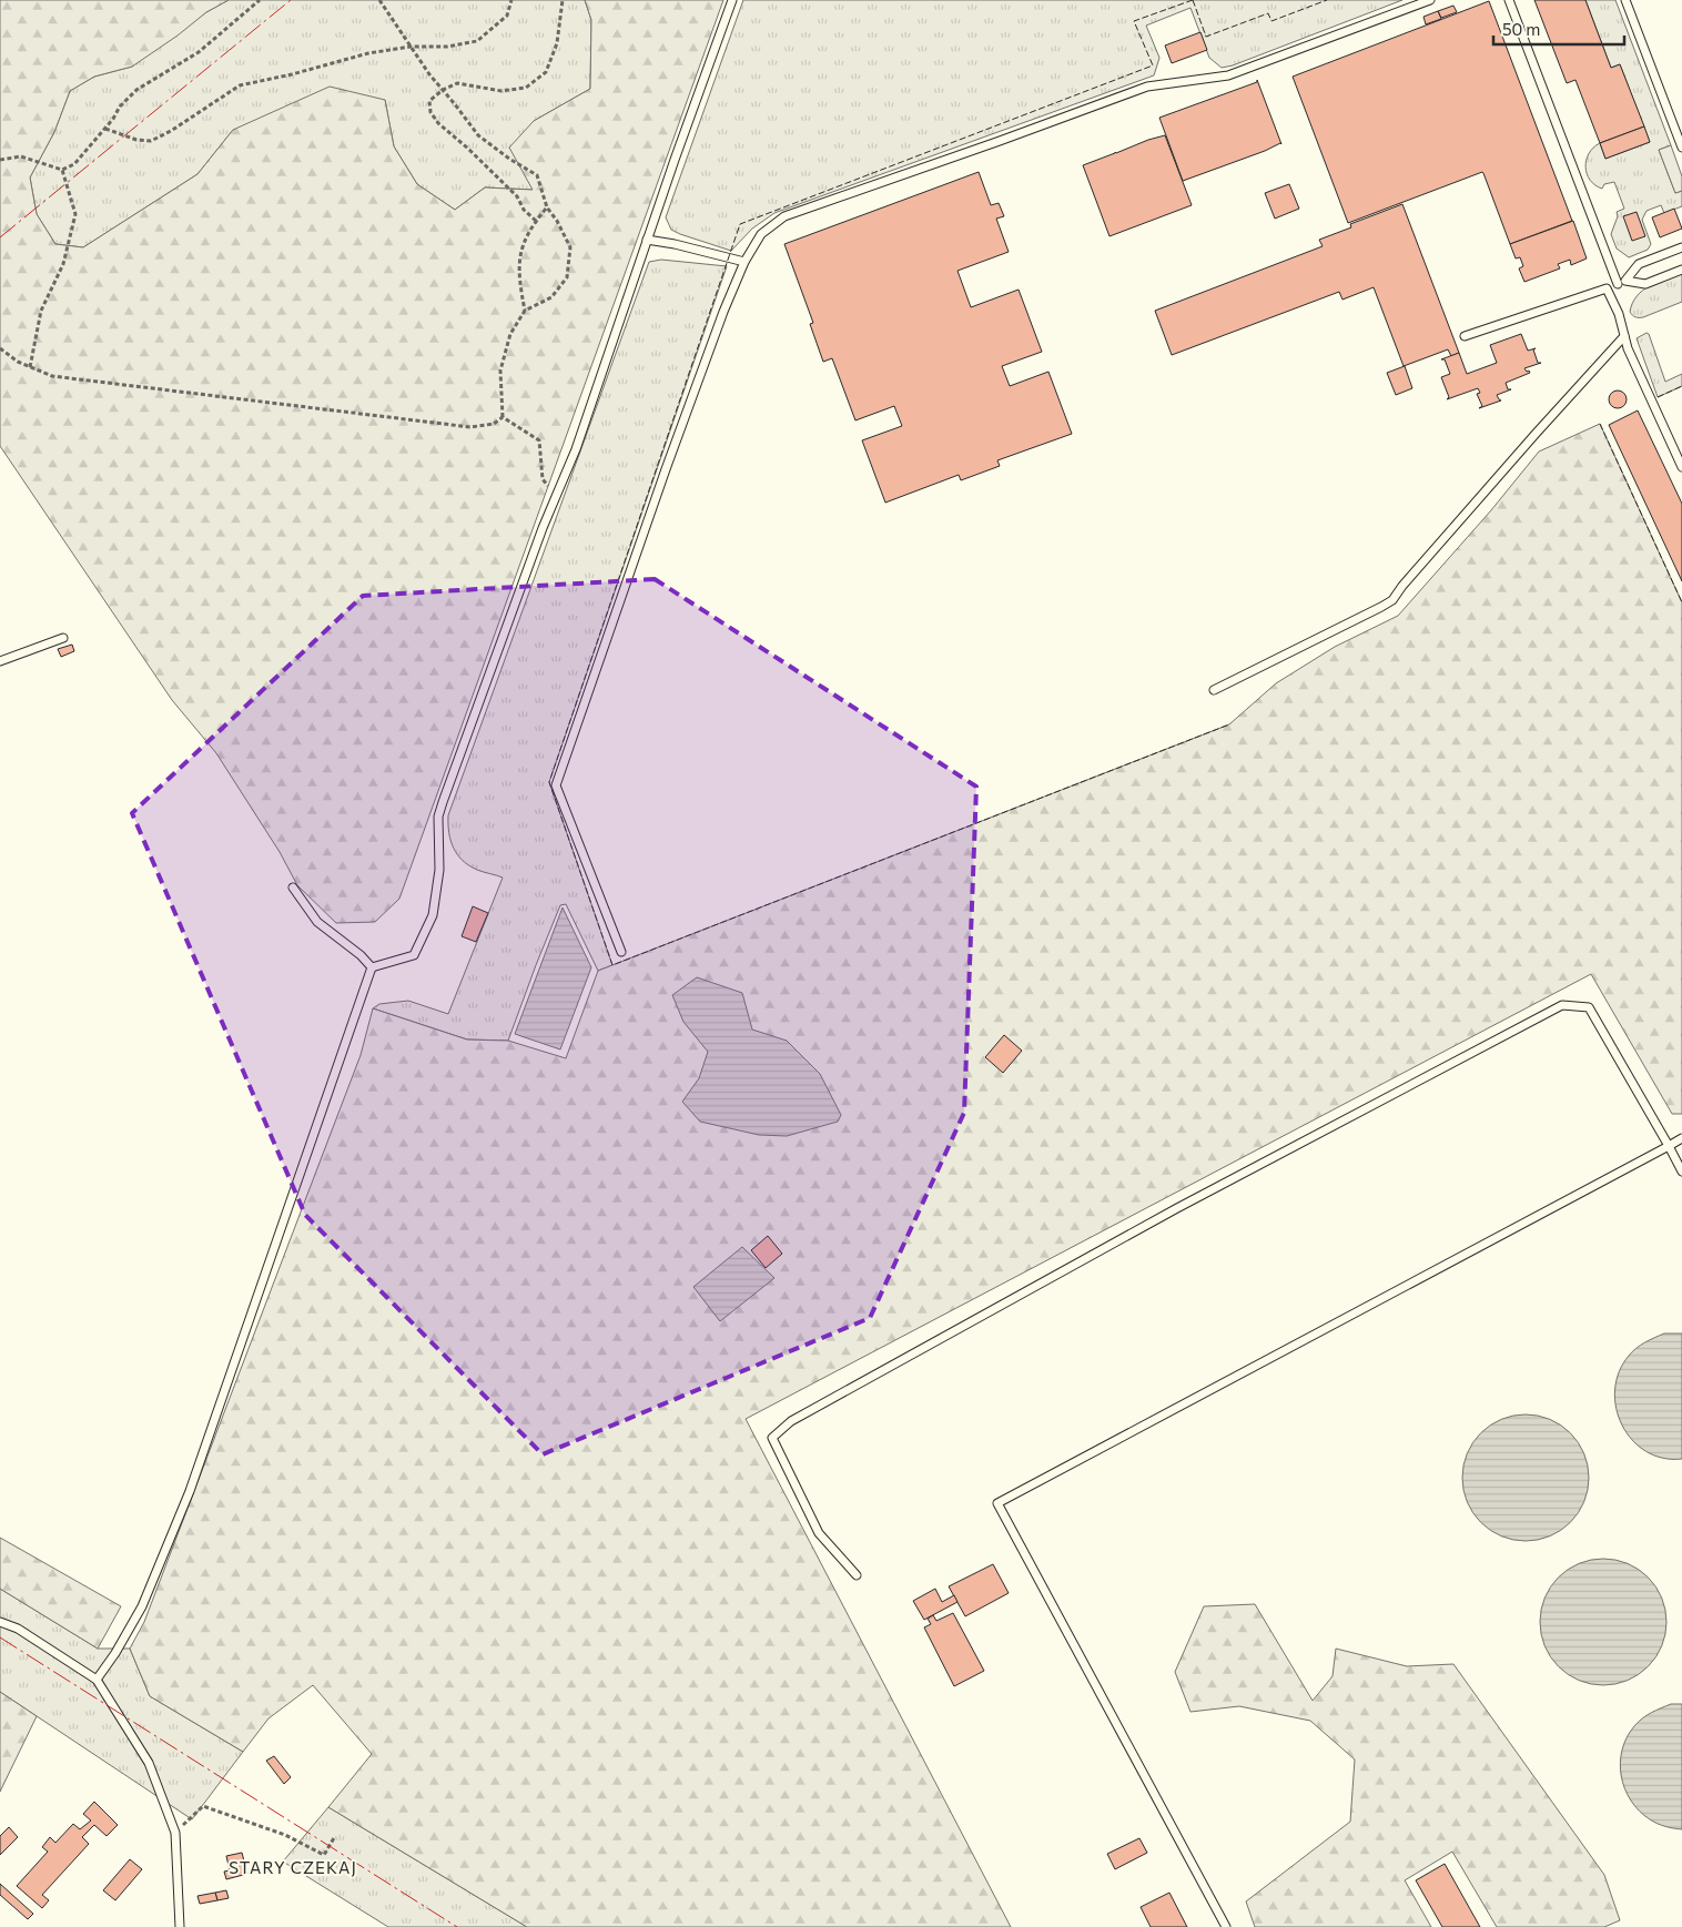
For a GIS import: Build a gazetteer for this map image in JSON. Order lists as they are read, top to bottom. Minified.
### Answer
{"districts":["STARY CZEKAJ"],"scale_bar":"50 m"}
